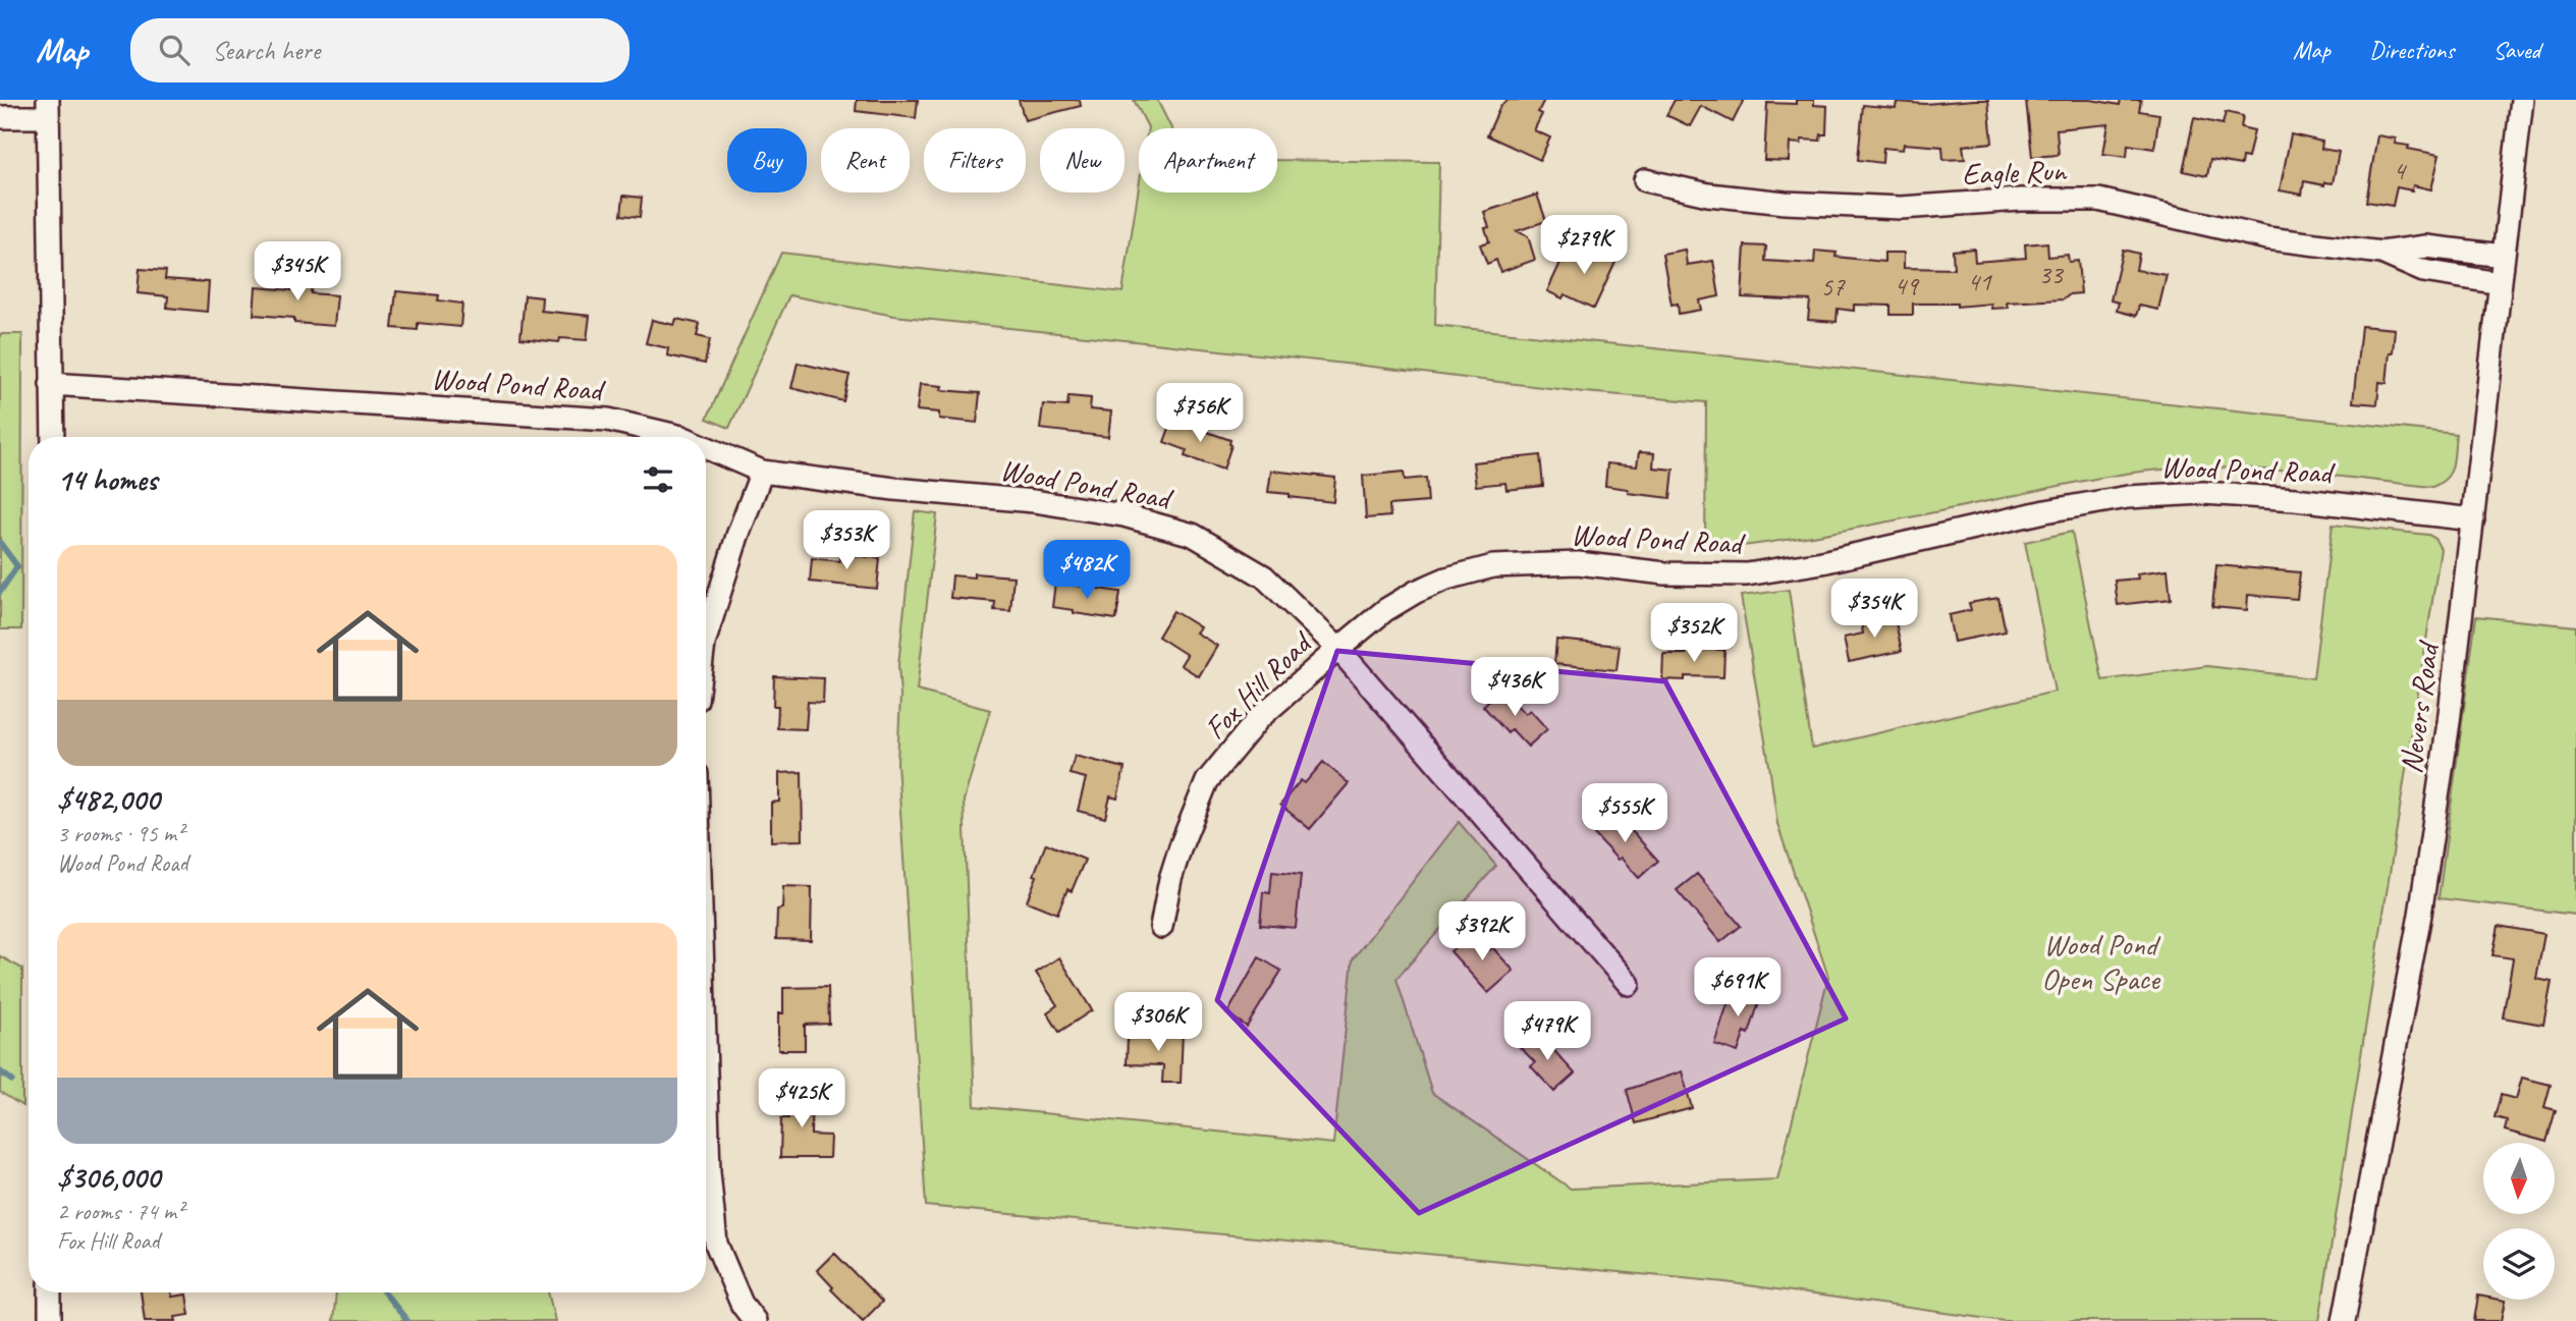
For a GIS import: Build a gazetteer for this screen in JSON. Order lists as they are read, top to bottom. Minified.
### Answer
{"streets":{"street":["Eagle Run","Wood Pond Road","Fox Hill Road","Nevers Road"]},"crossings":[["Eagle Run","Nevers Road"],["Wood Pond Road","Fox Hill Road"],["Wood Pond Road","Nevers Road"]],"parks":["Wood Pond Open Space"],"house_numbers":["4","33","41","49","57"],"north":"bottom","page":{"header":"Map","search":"Search here","nav":["Map","Directions","Saved"],"chip":["Buy","Rent","Filters","New","Apartment"],"price":["$279K","$345K","$756K","$353K","$482K","$354K","$352K","$436K","$555K","$392K","$691K","$306K","$479K","$425K"],"heading":"14 homes","list":[{"name":"$482,000","note":"3 rooms · 95 m² · Wood Pond Road"},{"name":"$306,000","note":"2 rooms · 74 m² · Fox Hill Road"}]}}
